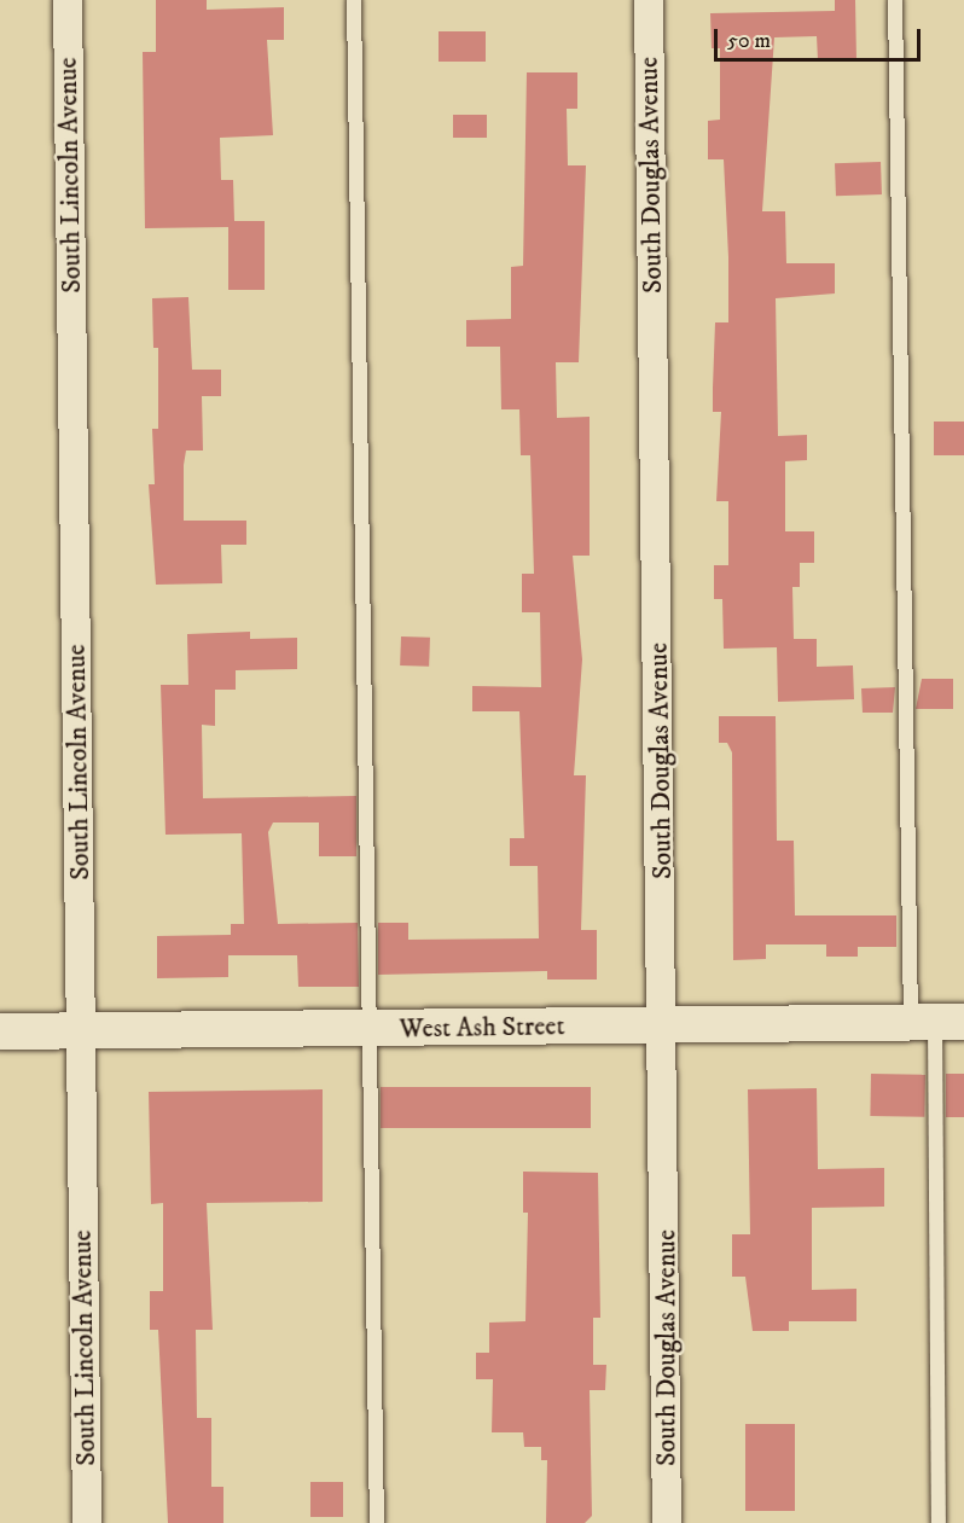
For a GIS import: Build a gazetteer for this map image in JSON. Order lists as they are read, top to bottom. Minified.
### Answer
{"streets":{"street":["South Lincoln Avenue","South Douglas Avenue","West Ash Street"]},"crossings":[["South Lincoln Avenue","West Ash Street"],["South Douglas Avenue","West Ash Street"]],"scale_bar":"50 m"}
